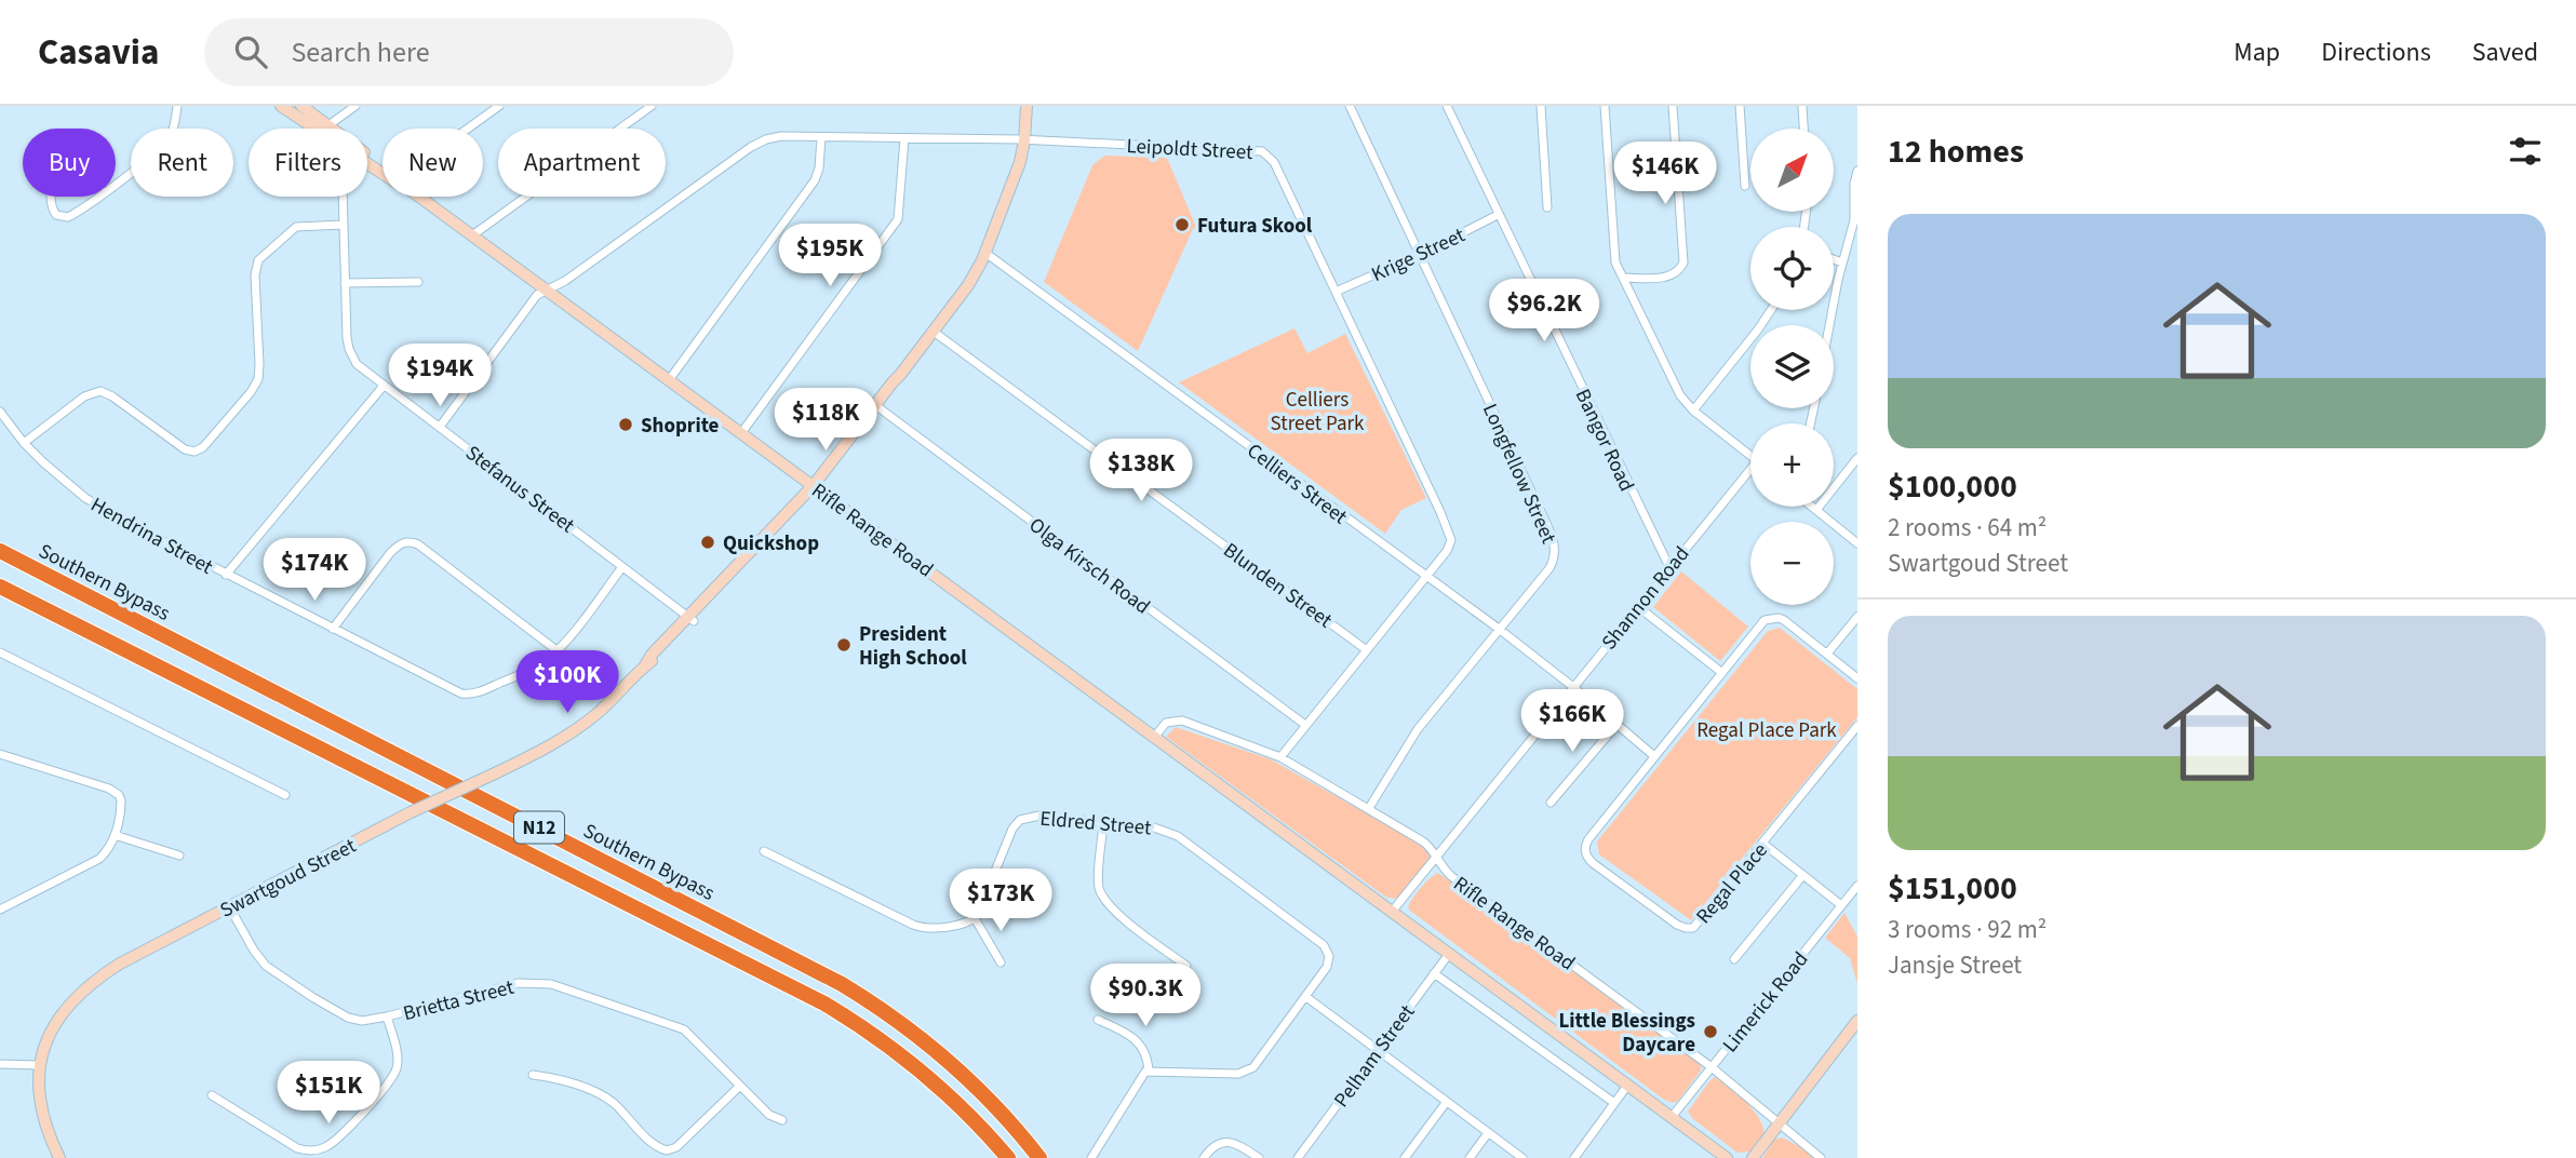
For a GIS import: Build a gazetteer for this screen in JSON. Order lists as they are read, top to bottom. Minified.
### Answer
{"streets":{"highway":["Southern Bypass","N12"],"main road":["Rifle Range Road","Swartgoud Street"],"street":["Leipoldt Street","Krige Street","Bangor Road","Longfellow Street","Celliers Street","Stefanus Street","Hendrina Street","Olga Kirsch Road","Blunden Street","Shannon Road","Eldred Street","Regal Place","Brietta Street","Limerick Road","Pelham Street"]},"crossings":[["Leipoldt Street","Krige Street"],["Leipoldt Street","Celliers Street"],["Leipoldt Street","Stefanus Street"],["Leipoldt Street","Rifle Range Road"],["Leipoldt Street","Olga Kirsch Road"],["Leipoldt Street","Blunden Street"],["Leipoldt Street","Swartgoud Street"],["Krige Street","Bangor Road"],["Krige Street","Longfellow Street"],["Bangor Road","Shannon Road"],["Longfellow Street","Celliers Street"],["Longfellow Street","Rifle Range Road"],["Celliers Street","Shannon Road"],["Celliers Street","Swartgoud Street"],["Celliers Street","Regal Place"],["Stefanus Street","Hendrina Street"],["Stefanus Street","Swartgoud Street"],["Rifle Range Road","Shannon Road"],["Rifle Range Road","Swartgoud Street"],["Rifle Range Road","Limerick Road"],["Rifle Range Road","Pelham Street"],["Olga Kirsch Road","Swartgoud Street"],["Blunden Street","Swartgoud Street"],["Swartgoud Street","Brietta Street"]],"parks":["Celliers Street Park","Regal Place Park"],"places":["Futura Skool","Shoprite","Quickshop","President High School","Little Blessings Daycare"],"north":"top right","page":{"header":"Casavia","search":"Search here","nav":["Map","Directions","Saved"],"heading":"12 homes","map_buttons":["+","−"],"chip":["Buy","Rent","Filters","New","Apartment"],"price":["$146K","$195K","$96.2K","$194K","$118K","$138K","$174K","$100K","$166K","$173K","$90.3K","$151K"],"list":[{"name":"$100,000","note":"2 rooms · 64 m² · Swartgoud Street"},{"name":"$151,000","note":"3 rooms · 92 m² · Jansje Street"}]}}
